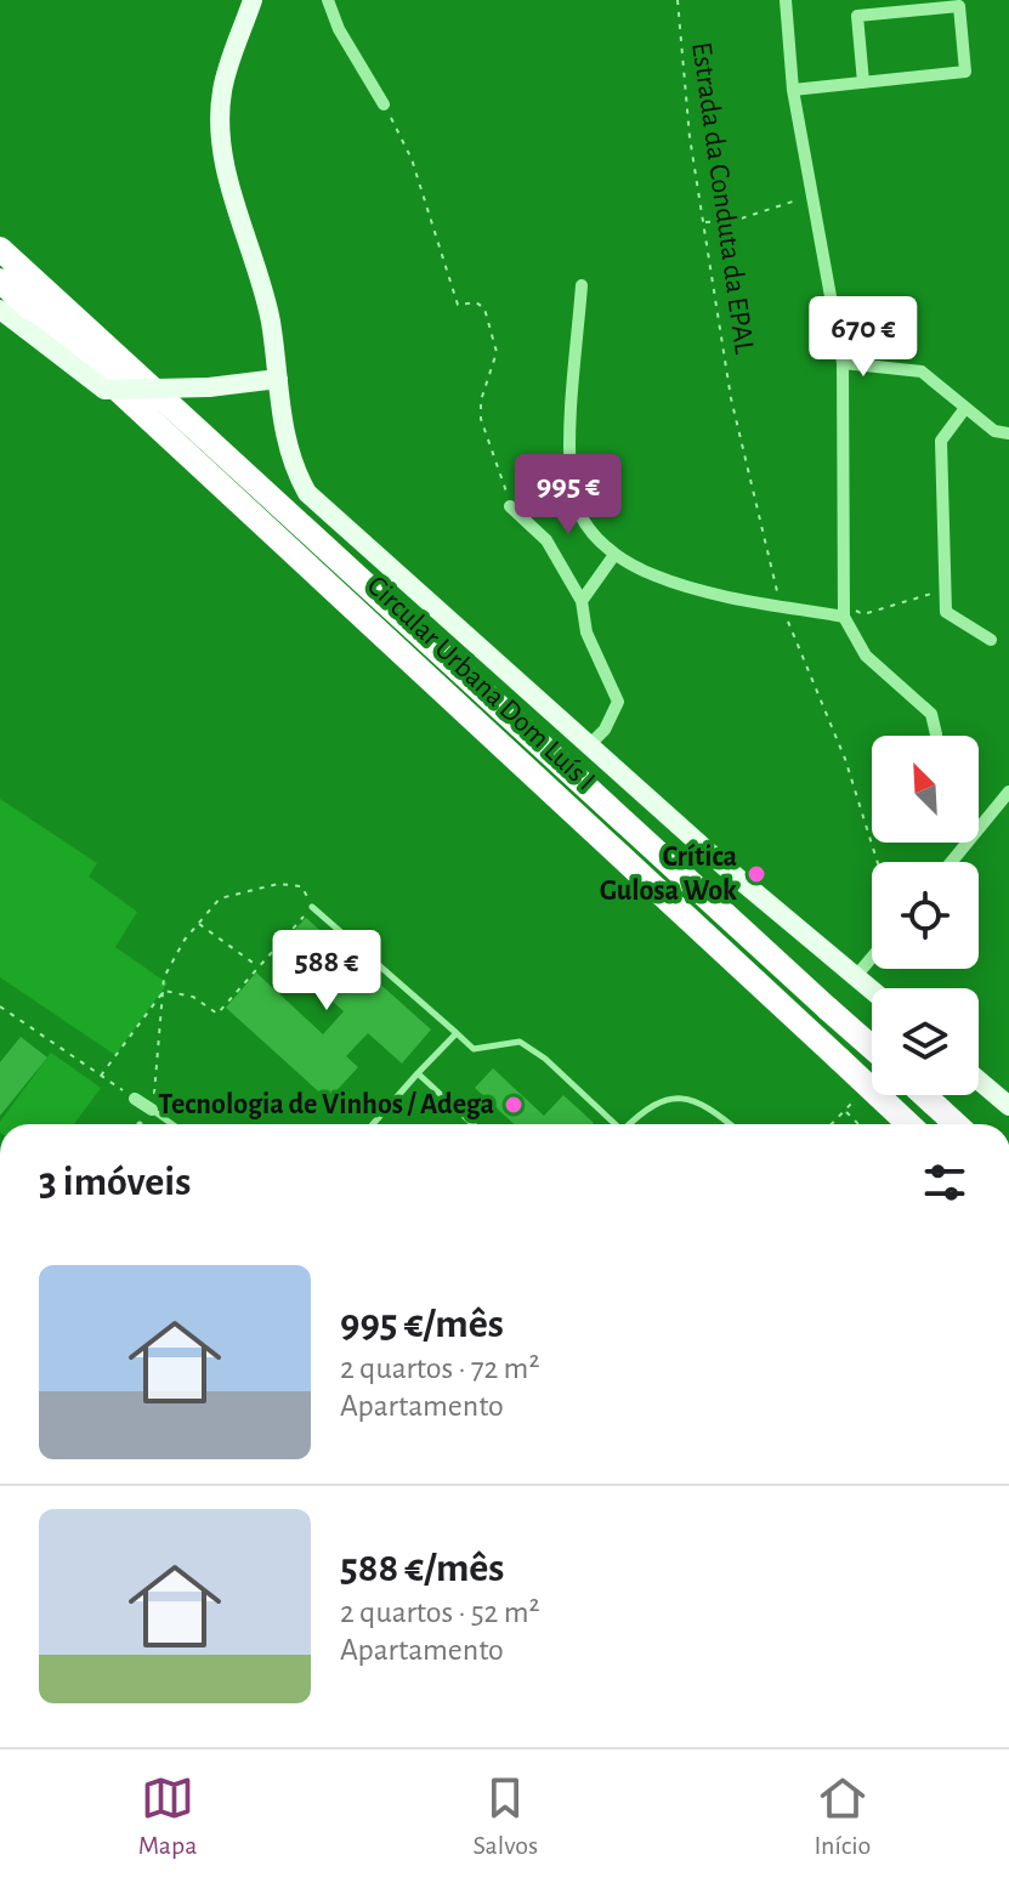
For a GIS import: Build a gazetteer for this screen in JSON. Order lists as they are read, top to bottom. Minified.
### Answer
{"streets":{"highway":["Circular Urbana Dom Luís I"],"path":["Estrada da Conduta da EPAL"]},"places":["Crítica Gulosa Wok","Tecnologia de Vinhos / Adega"],"north":"top left","page":{"price":["670 €","995 €","588 €"],"heading":"3 imóveis","list":[{"name":"995 €/mês","note":"2 quartos · 72 m² · Apartamento"},{"name":"588 €/mês","note":"2 quartos · 52 m² · Apartamento"}],"tabs":["Mapa","Salvos","Início"]}}
